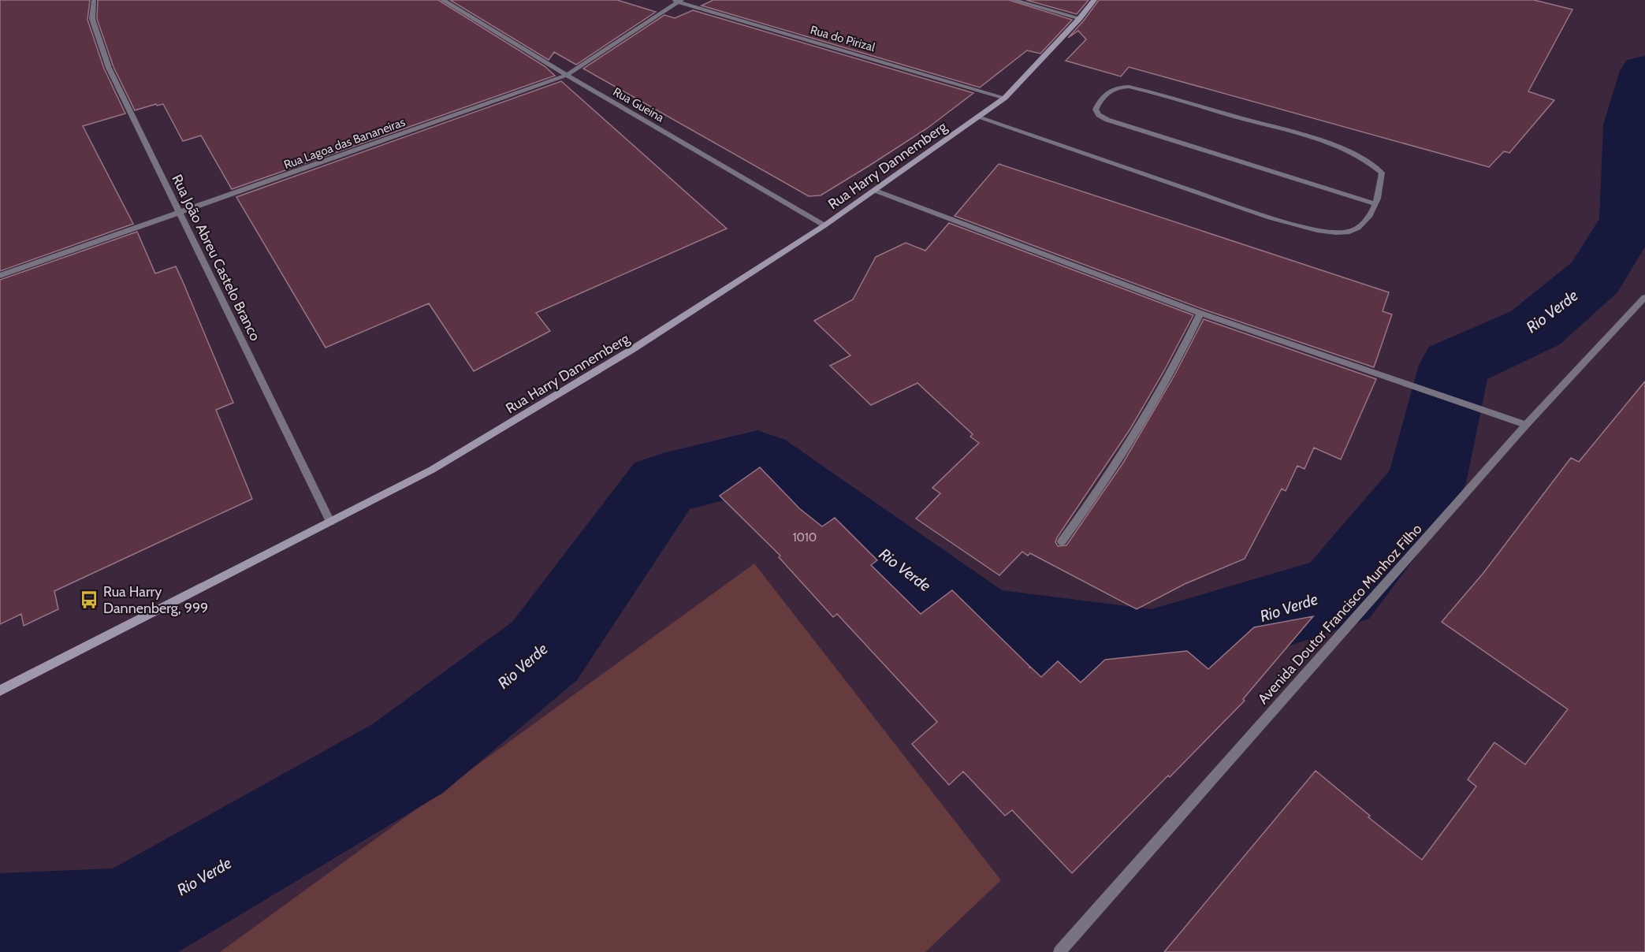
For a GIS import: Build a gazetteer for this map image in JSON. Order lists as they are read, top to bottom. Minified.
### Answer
{"streets":{"main road":["Rua Harry Dannemberg"],"street":["Rua do Pirizal","Rua Gueina","Rua Lagoa das Bananeiras","Rua João Abreu Castelo Branco","Avenida Doutor Francisco Munhoz Filho"]},"crossings":[["Rua do Pirizal","Rua Lagoa das Bananeiras"],["Rua do Pirizal","Rua Harry Dannemberg"],["Rua Gueina","Rua Lagoa das Bananeiras"],["Rua Gueina","Rua Harry Dannemberg"],["Rua Lagoa das Bananeiras","Rua João Abreu Castelo Branco"],["Rua Harry Dannemberg","Rua João Abreu Castelo Branco"]],"water":["Rio Verde"],"places":{"bus stop":["Rua Harry Dannenberg, 999"]},"house_numbers":["1010"]}
